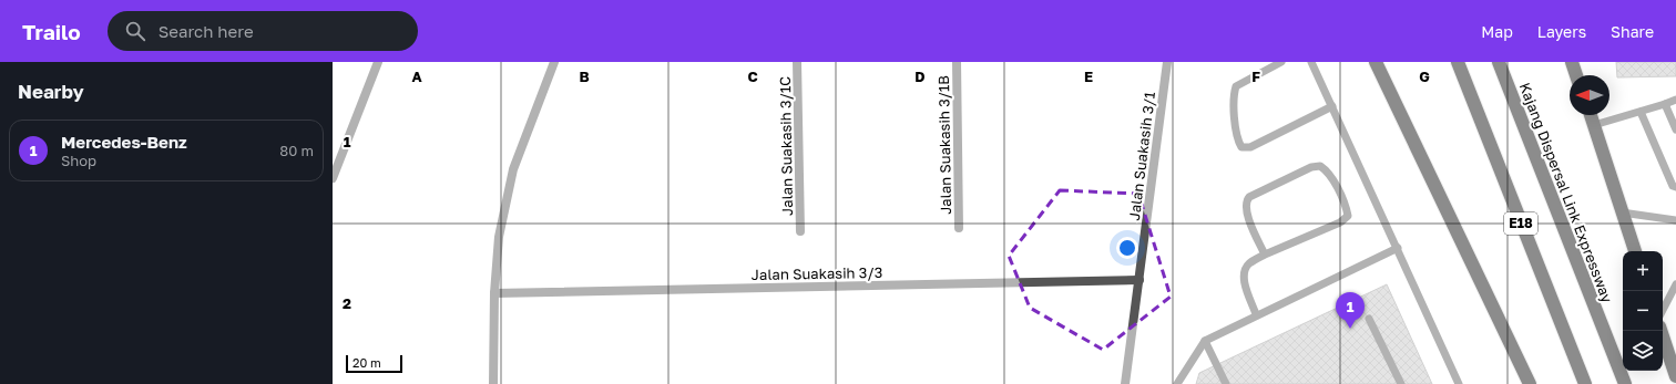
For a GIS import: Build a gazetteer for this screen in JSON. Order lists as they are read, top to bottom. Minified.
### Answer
{"streets":{"highway":["Kajang Dispersal Link Expressway","E18"],"street":["Jalan Suakasih 3/1B","Jalan Suakasih 3/1C","Jalan Suakasih 3/1","Jalan Suakasih 3/3"]},"crossings":[["Jalan Suakasih 3/1","Jalan Suakasih 3/3"]],"scale_bar":"20 m","north":"left","page":{"header":"Trailo","search":"Search here","nav":["Map","Layers","Share"],"heading":"Nearby","list":[{"mark":"1","name":"Mercedes-Benz","note":"Shop","value":"80 m"}],"map_buttons":["+","−"],"pins":"1","scale":"20 m"},"grid":{"columns":["A","B","C","D","E","F","G"],"rows":["1","2"]}}
